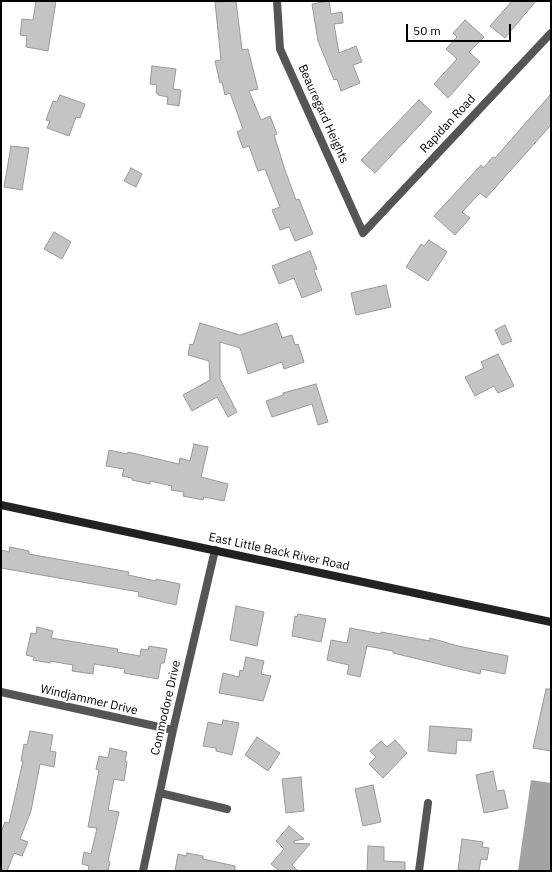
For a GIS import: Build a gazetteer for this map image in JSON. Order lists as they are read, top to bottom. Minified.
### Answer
{"streets":{"street":["Beauregard Heights","Rapidan Road","East Little Back River Road","Windjammer Drive","Commodore Drive"]},"crossings":[["Beauregard Heights","Rapidan Road"],["East Little Back River Road","Commodore Drive"],["Windjammer Drive","Commodore Drive"]],"scale_bar":"50 m"}
